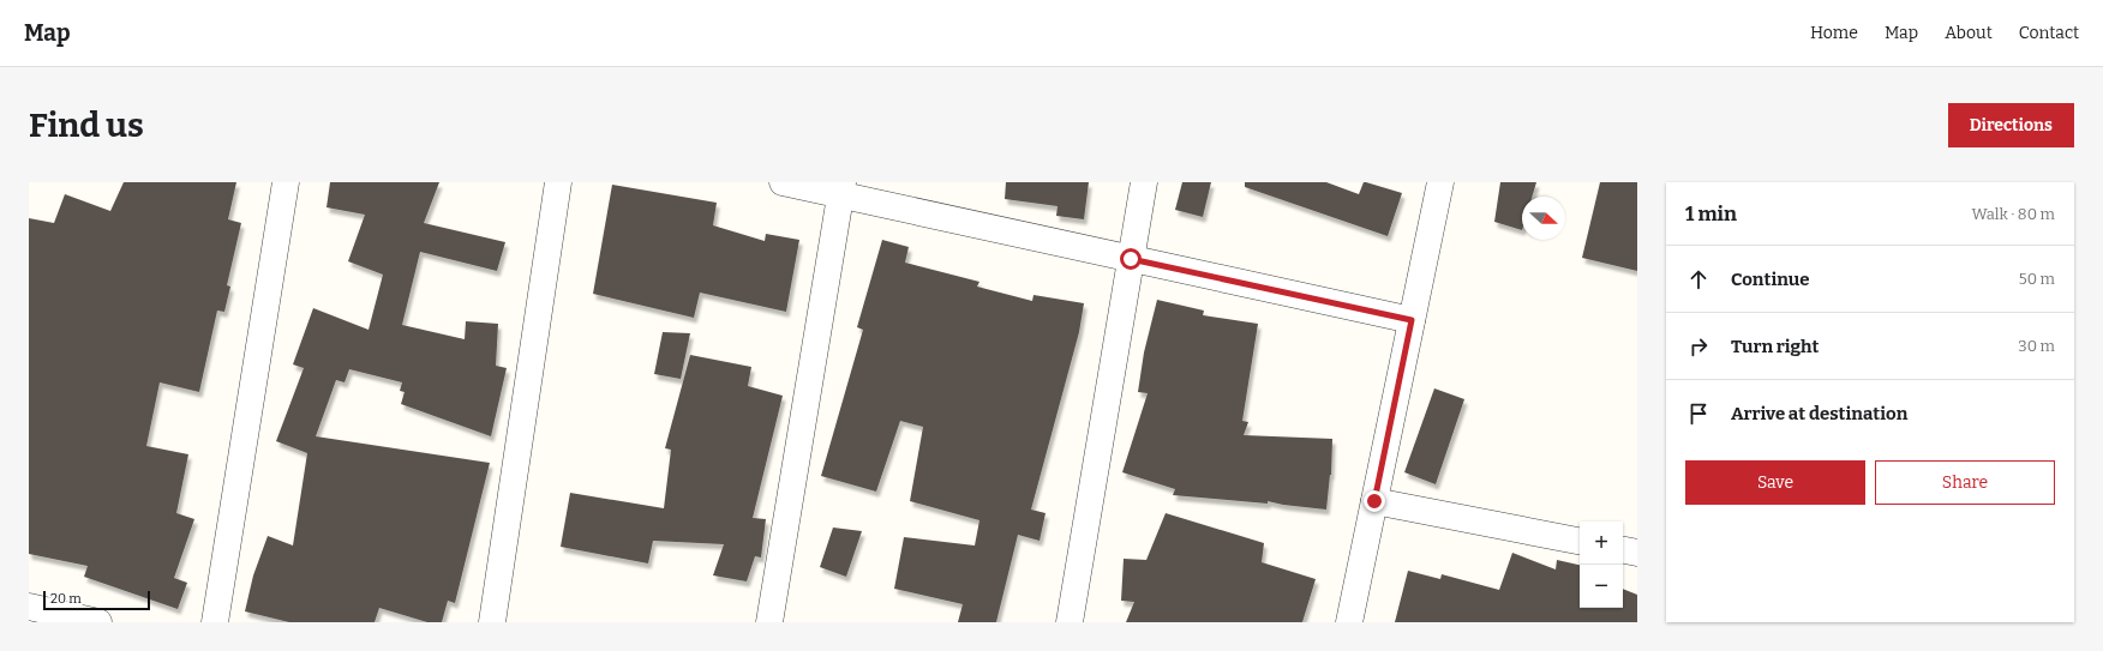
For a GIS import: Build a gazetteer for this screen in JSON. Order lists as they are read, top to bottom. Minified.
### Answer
{"scale_bar":"20 m","north":"right","page":{"header":"Map","nav":["Home","Map","About","Contact"],"buttons":["Directions",["Save","Share"]],"title":"Find us","heading":["1 min","Walk · 80 m"],"list":[["Continue","50 m"],["Turn right","30 m"],"Arrive at destination"],"map_buttons":["+","−"],"scale":"20 m"}}
